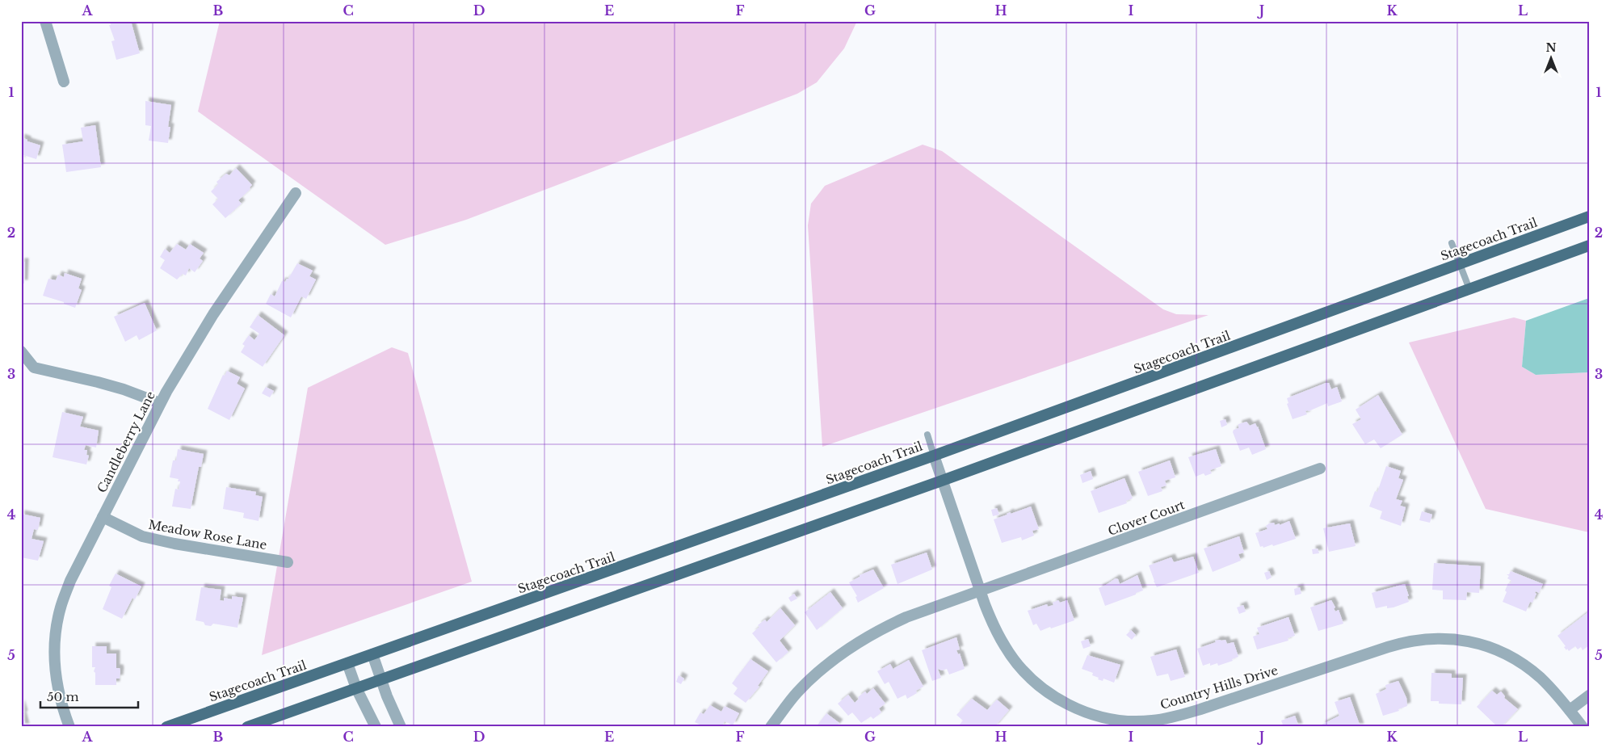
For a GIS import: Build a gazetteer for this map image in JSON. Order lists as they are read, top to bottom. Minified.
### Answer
{"streets":{"main road":["Stagecoach Trail"],"street":["Candleberry Lane","Clover Court","Meadow Rose Lane","Country Hills Drive"]},"crossings":[["Stagecoach Trail","Country Hills Drive"],["Candleberry Lane","Meadow Rose Lane"],["Clover Court","Country Hills Drive"]],"scale_bar":"50 m","north":"top","grid":{"columns":["A","B","C","D","E","F","G","H","I","J","K","L"],"rows":["1","2","3","4","5"]}}
